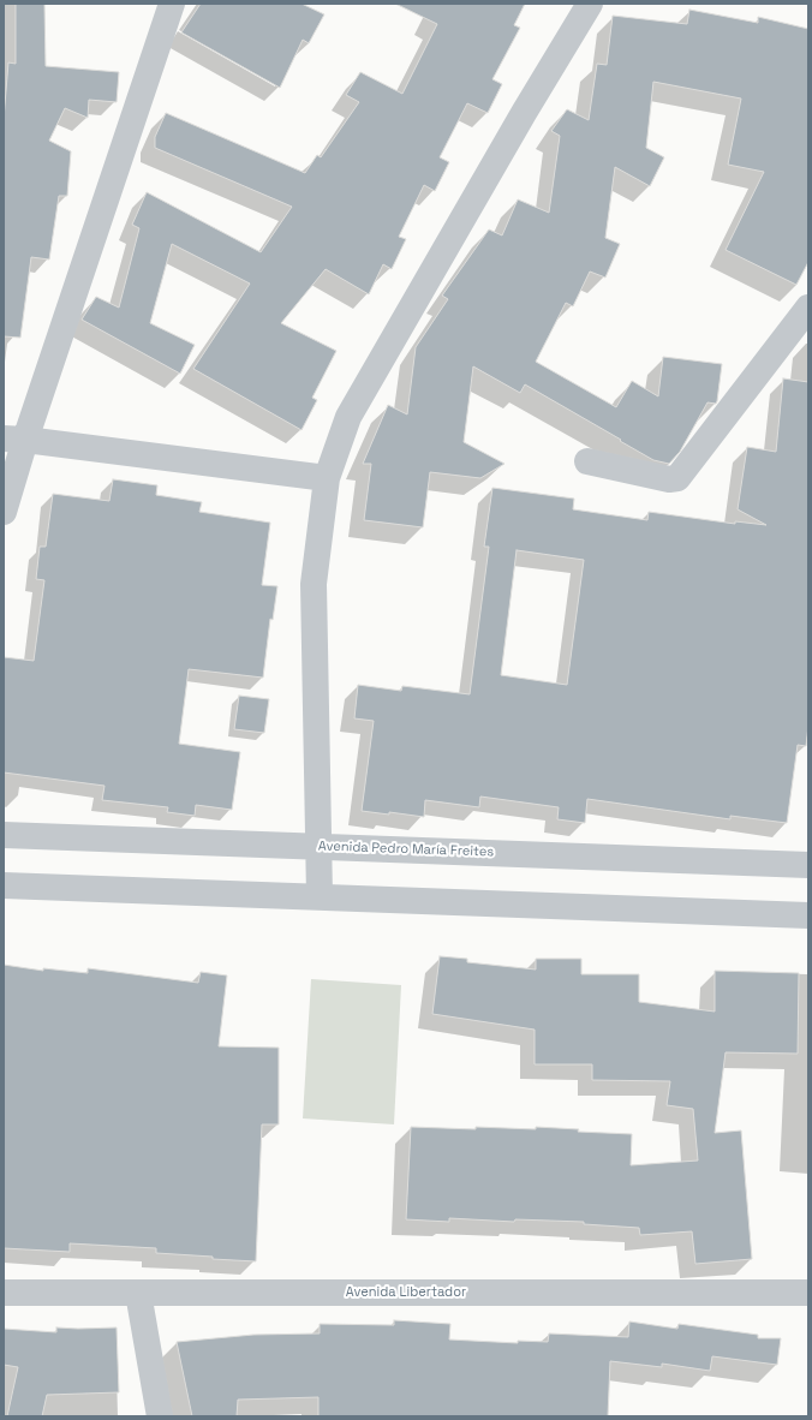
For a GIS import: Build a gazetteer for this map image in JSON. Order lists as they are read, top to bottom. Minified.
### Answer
{"streets":{"street":["Avenida Pedro María Freites","Avenida Libertador"]}}
